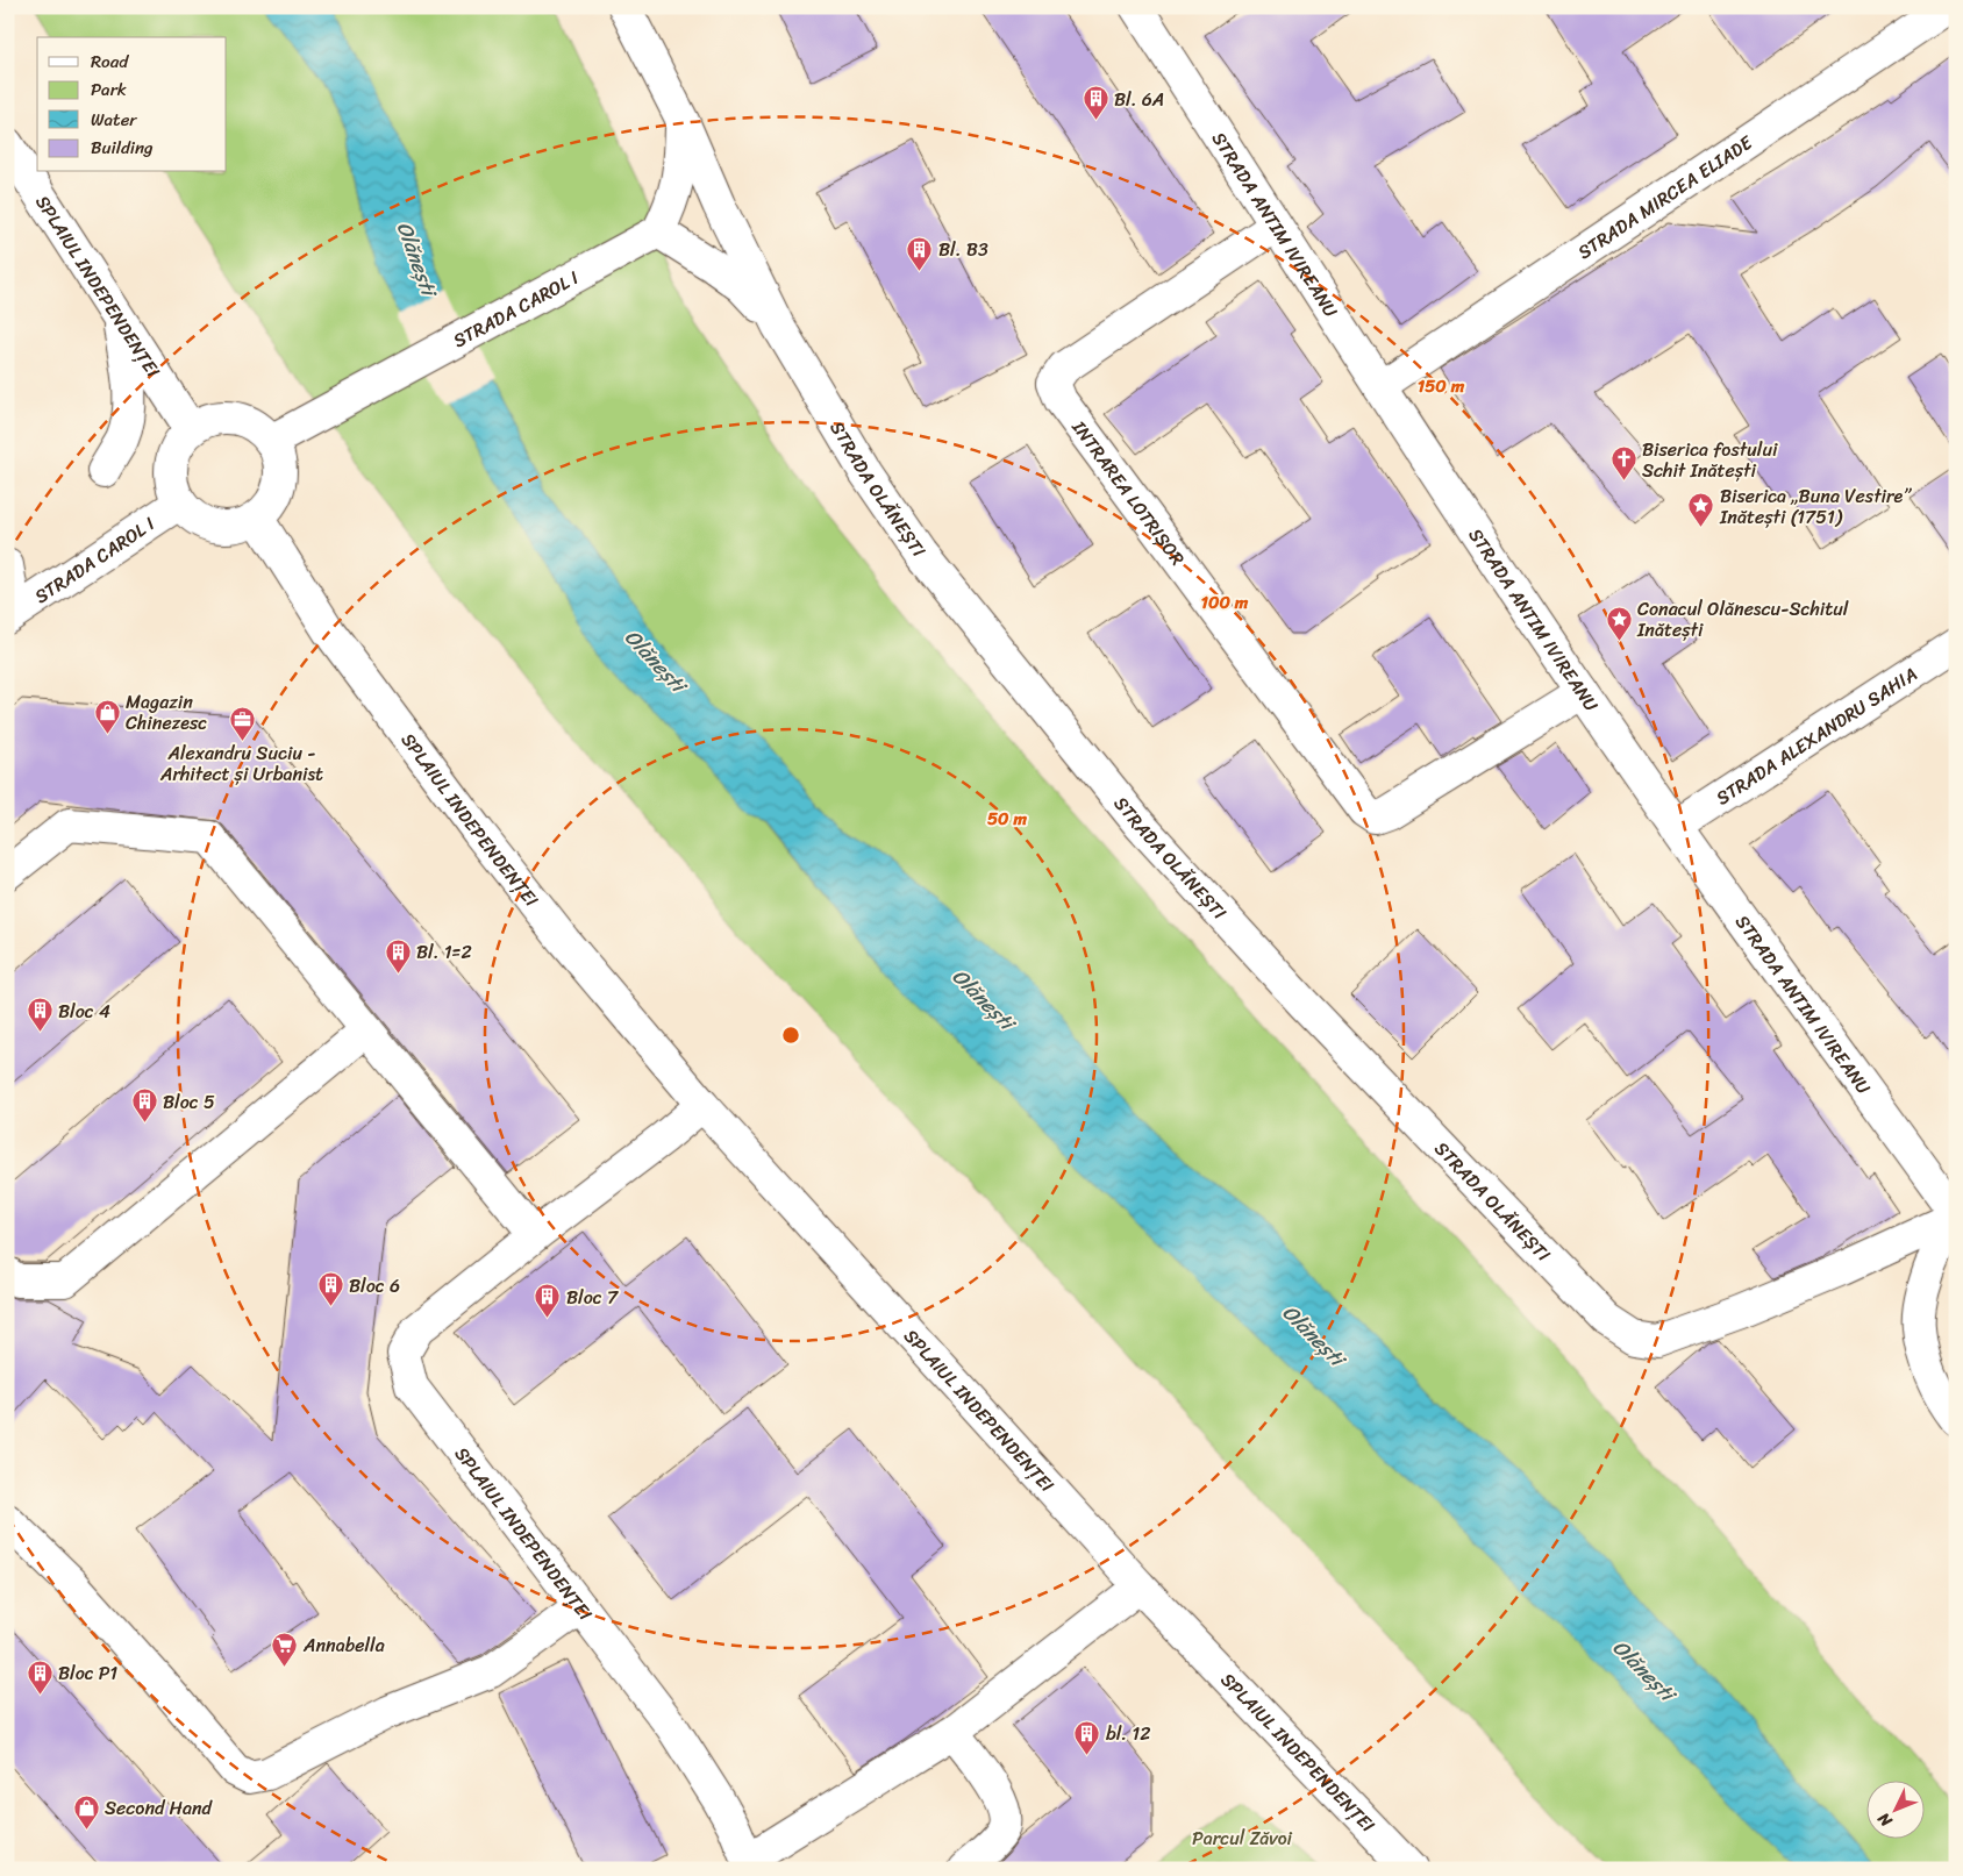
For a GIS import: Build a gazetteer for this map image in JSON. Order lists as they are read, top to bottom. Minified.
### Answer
{"streets":{"street":["STRADA MIRCEA ELIADE","STRADA ANTIM IVIREANU","SPLAIUL INDEPENDENȚEI","STRADA CAROL I","STRADA OLĂNEȘTI","INTRAREA LOTRIȘOR","STRADA ALEXANDRU SAHIA"]},"crossings":[["STRADA MIRCEA ELIADE","STRADA ANTIM IVIREANU"],["STRADA ANTIM IVIREANU","STRADA OLĂNEȘTI"],["STRADA ANTIM IVIREANU","INTRAREA LOTRIȘOR"],["STRADA ANTIM IVIREANU","STRADA ALEXANDRU SAHIA"],["SPLAIUL INDEPENDENȚEI","STRADA CAROL I"]],"water":["Olănești"],"parks":["Parcul Zăvoi"],"places":{"building":["Bl. 6A","Bl. B3","Bl. 1=2","Bloc 4","Bloc 5","Bloc 6","Bloc 7","Bloc P1","bl. 12"],"church":["Biserica fostului Schit Inătești"],"place":["Biserica „Buna Vestire” Inătești (1751)","Conacul Olănescu-Schitul Inătești"],"shop":["Magazin Chinezesc","Second Hand"],"office":["Alexandru Suciu - Arhitect și Urbanist"],"supermarket":["Annabella"]},"legend":["Road","Park","Water","Building"],"north":"bottom left","rings":["150 m","100 m","50 m"]}
